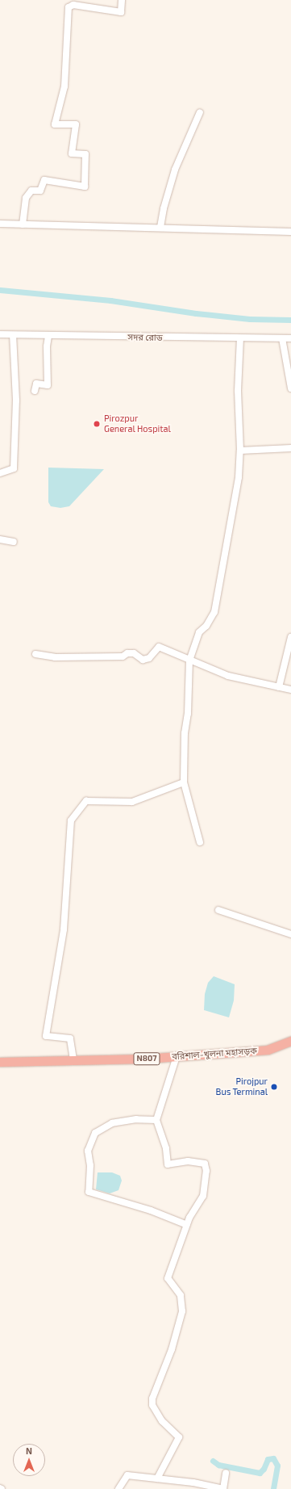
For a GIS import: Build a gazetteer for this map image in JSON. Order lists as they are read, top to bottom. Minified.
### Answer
{"streets":{"highway":["বরিশাল-খুলনা মহাসড়ক","N807"],"street":["সদর রোড"]},"places":["Pirozpur General Hospital","Pirojpur Bus Terminal"],"north":"top"}
